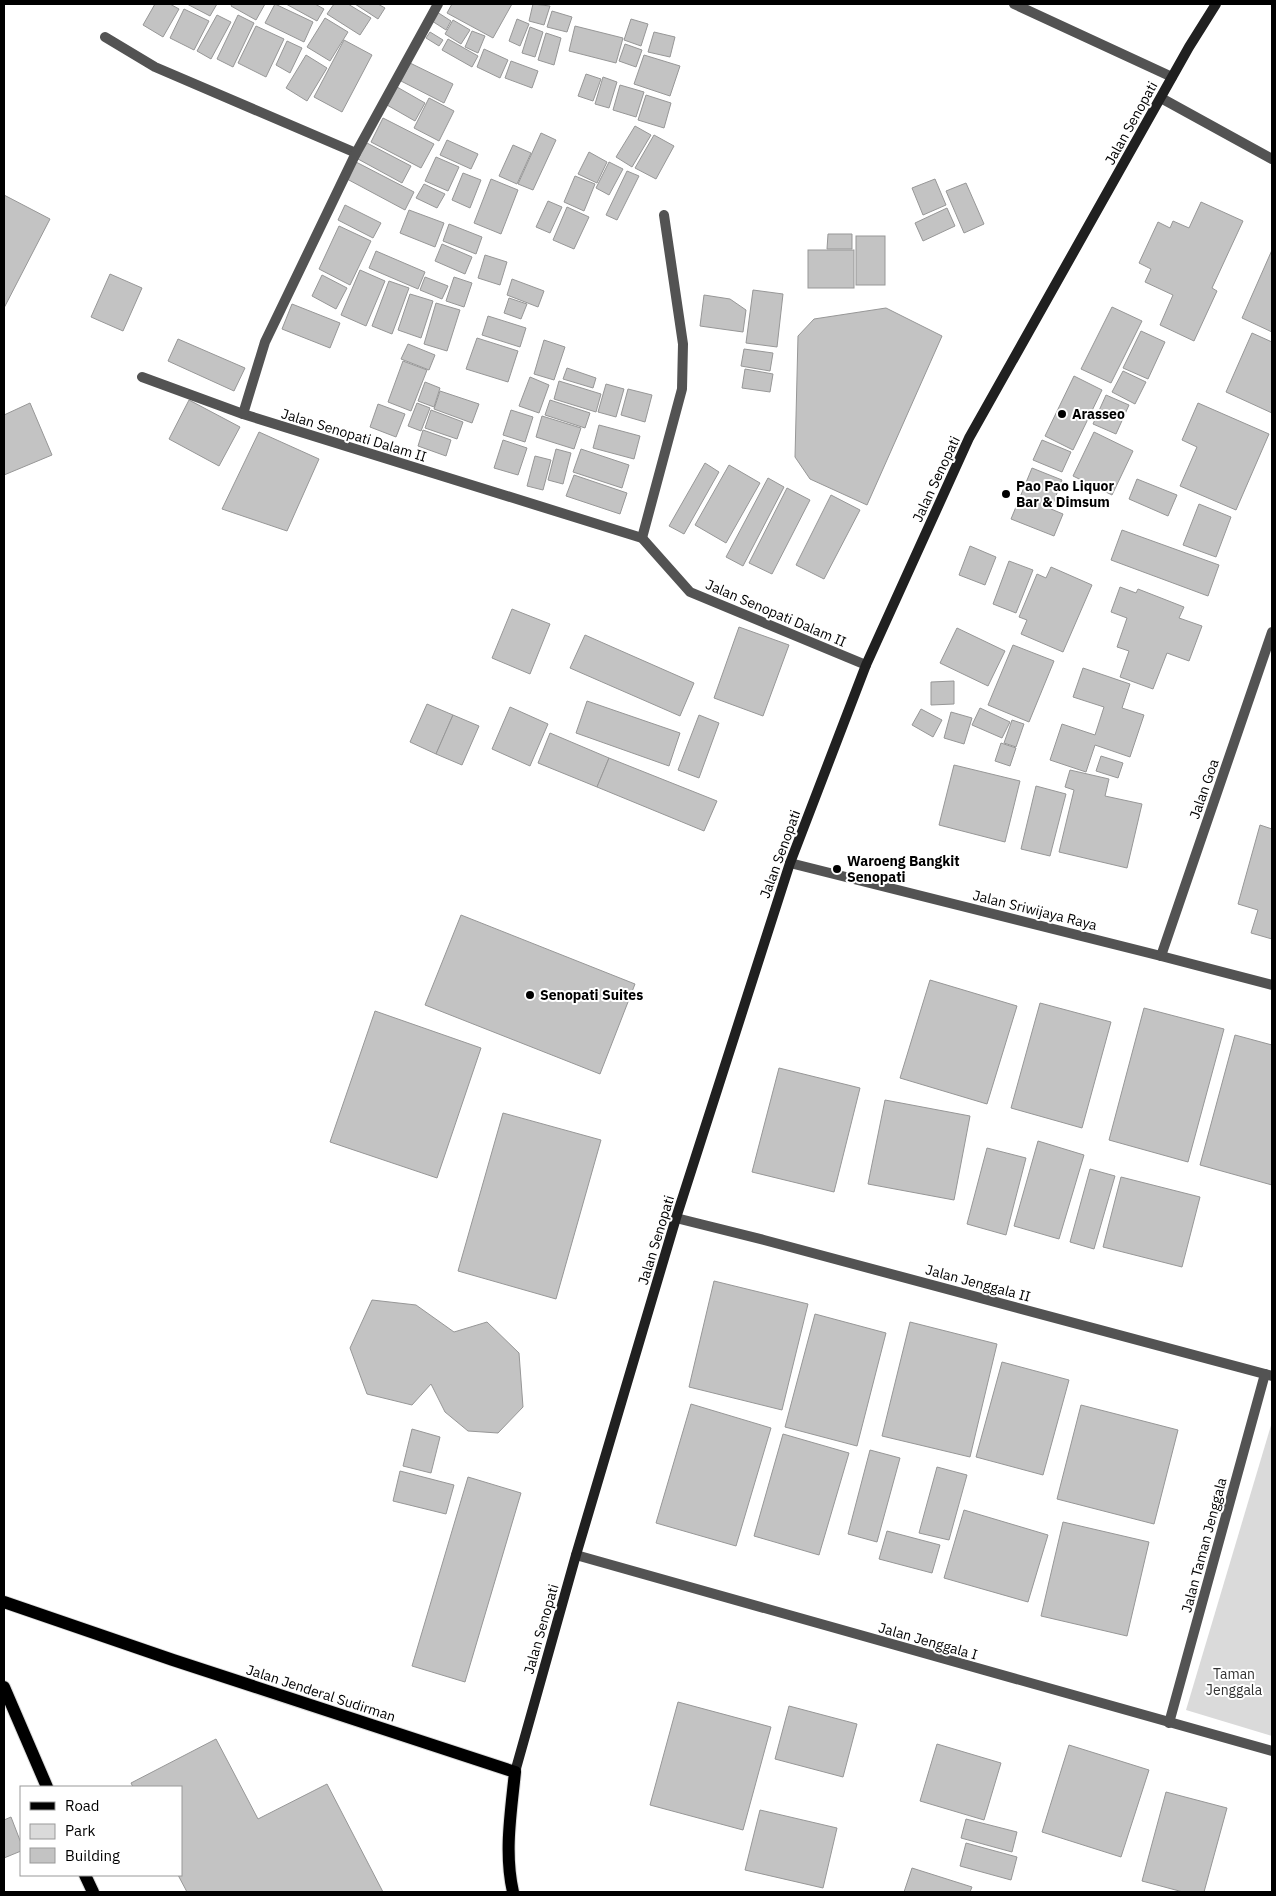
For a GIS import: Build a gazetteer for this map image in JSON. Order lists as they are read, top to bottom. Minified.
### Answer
{"streets":{"main road":["Jalan Senopati","Jalan Jenderal Sudirman"],"street":["Jalan Senopati Dalam II","Jalan Goa","Jalan Sriwijaya Raya","Jalan Jenggala II","Jalan Taman Jenggala","Jalan Jenggala I"]},"crossings":[["Jalan Senopati","Jalan Senopati Dalam II"],["Jalan Senopati","Jalan Sriwijaya Raya"],["Jalan Senopati","Jalan Jenggala II"],["Jalan Senopati","Jalan Jenggala I"],["Jalan Senopati","Jalan Jenderal Sudirman"],["Jalan Goa","Jalan Sriwijaya Raya"],["Jalan Jenggala II","Jalan Taman Jenggala"],["Jalan Taman Jenggala","Jalan Jenggala I"]],"parks":["Taman Jenggala"],"places":["Arasseo","Pao Pao Liquor Bar & Dimsum","Waroeng Bangkit Senopati","Senopati Suites"],"legend":["Road","Park","Building"]}
